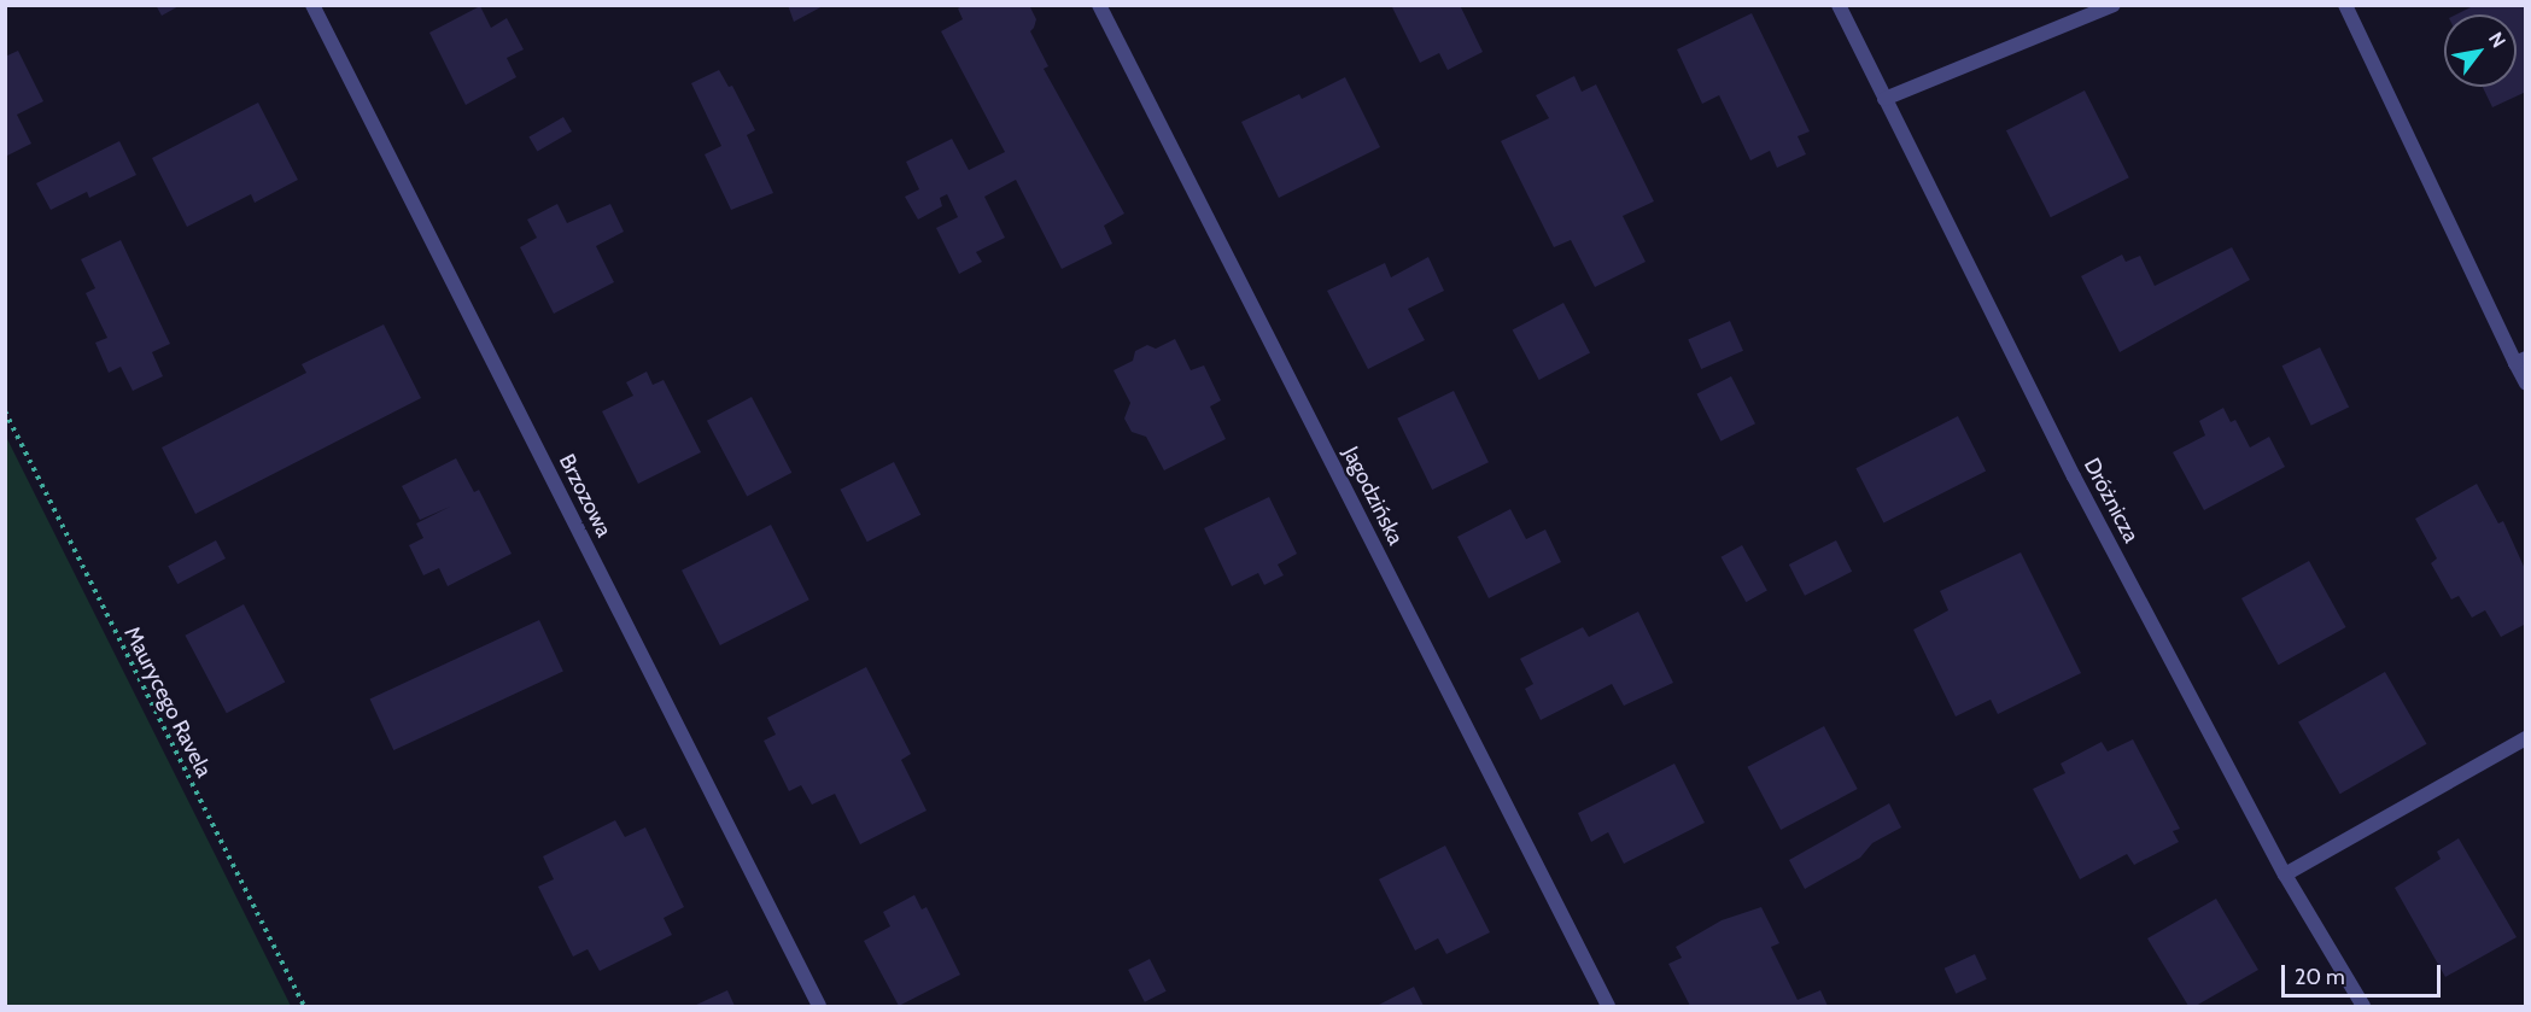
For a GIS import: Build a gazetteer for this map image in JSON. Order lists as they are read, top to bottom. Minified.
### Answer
{"streets":{"street":["Brzozowa","Jagodzińska","Dróżnicza"],"path":["Maurycego Ravela"]},"scale_bar":"20 m","north":"top right"}
